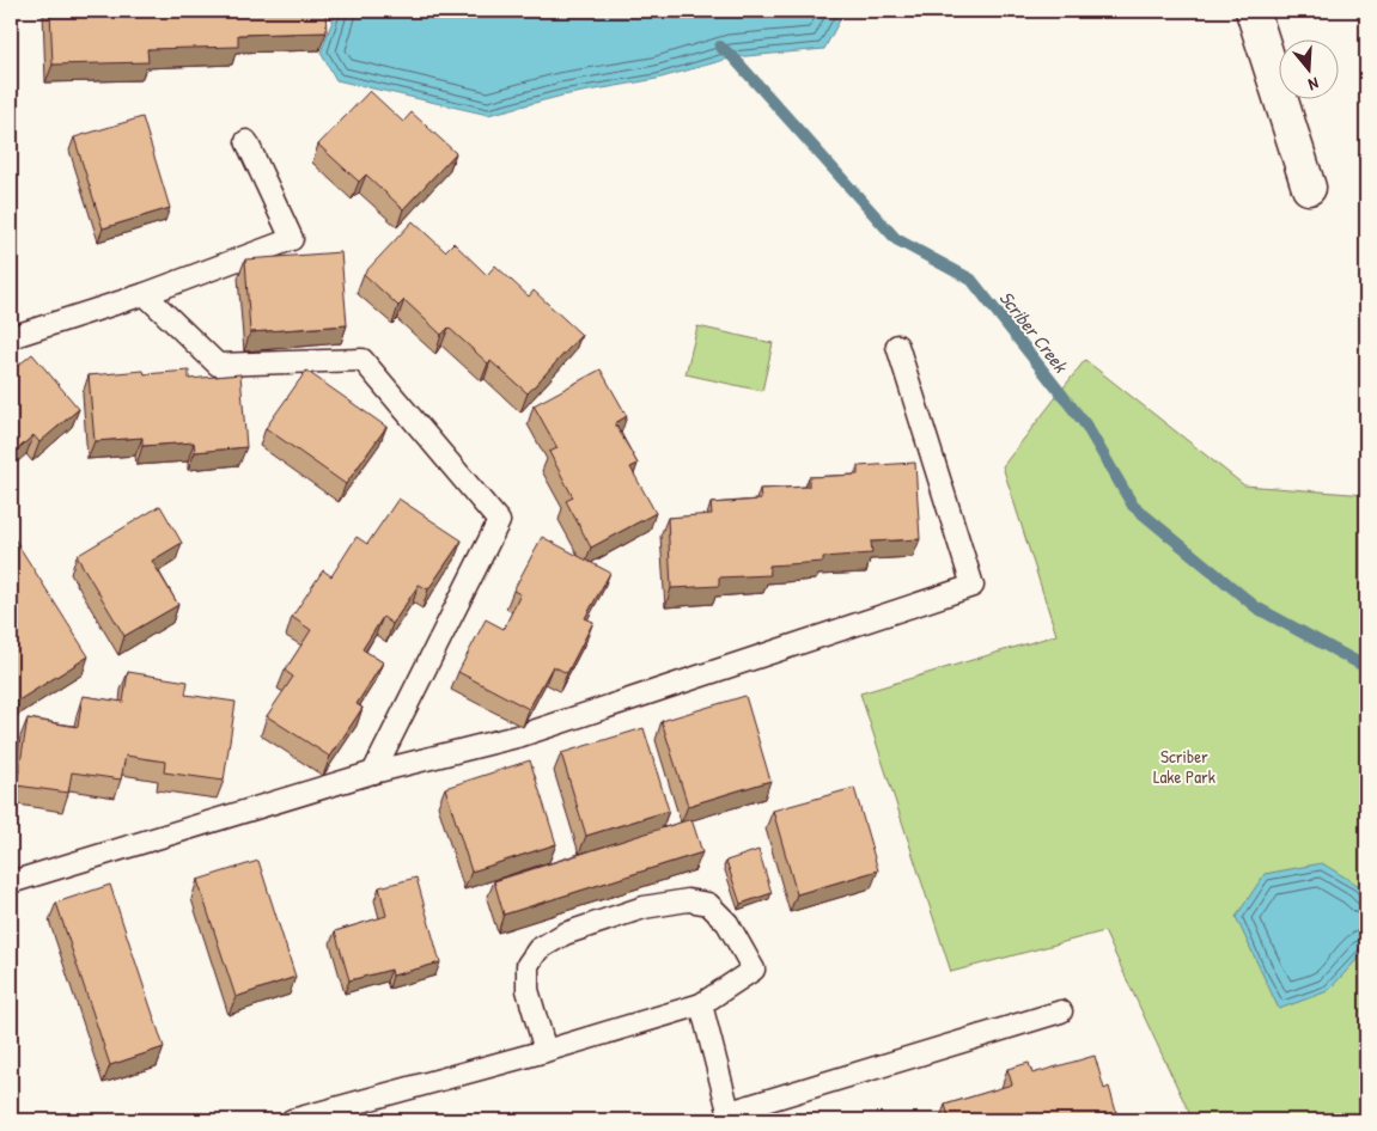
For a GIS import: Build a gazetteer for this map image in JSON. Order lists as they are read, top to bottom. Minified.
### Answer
{"water":["Scriber Creek"],"parks":["Scriber Lake Park"],"north":"bottom"}
